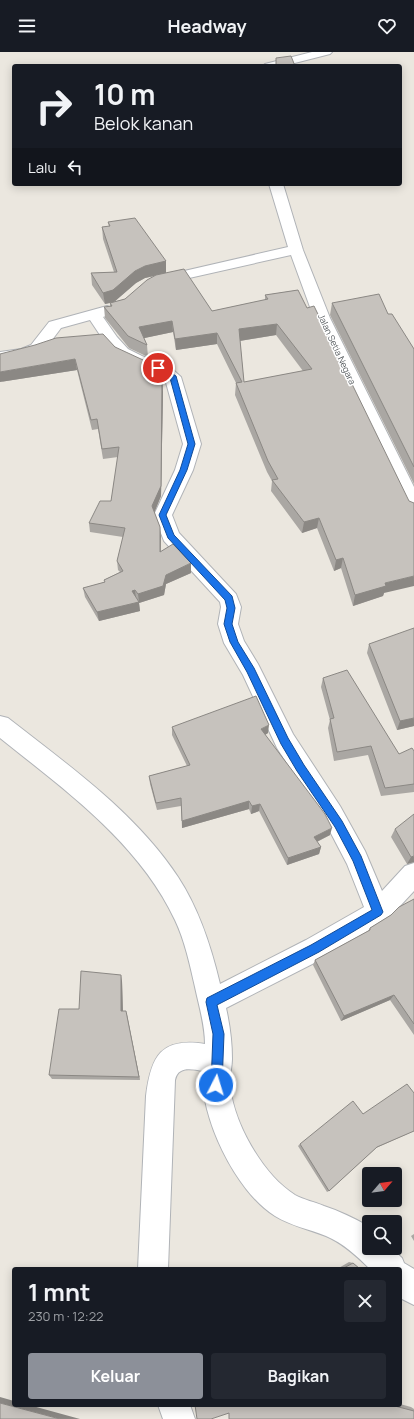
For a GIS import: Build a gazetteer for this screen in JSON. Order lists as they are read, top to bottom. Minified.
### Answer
{"streets":{"street":["Jalan Setia Negara"]},"north":"top right","page":{"header":"Headway","turn":["10 m","Belok kanan"],"then":"Lalu","heading":["1 mnt","230 m · 12:22"],"buttons":["Keluar","Bagikan"]}}
